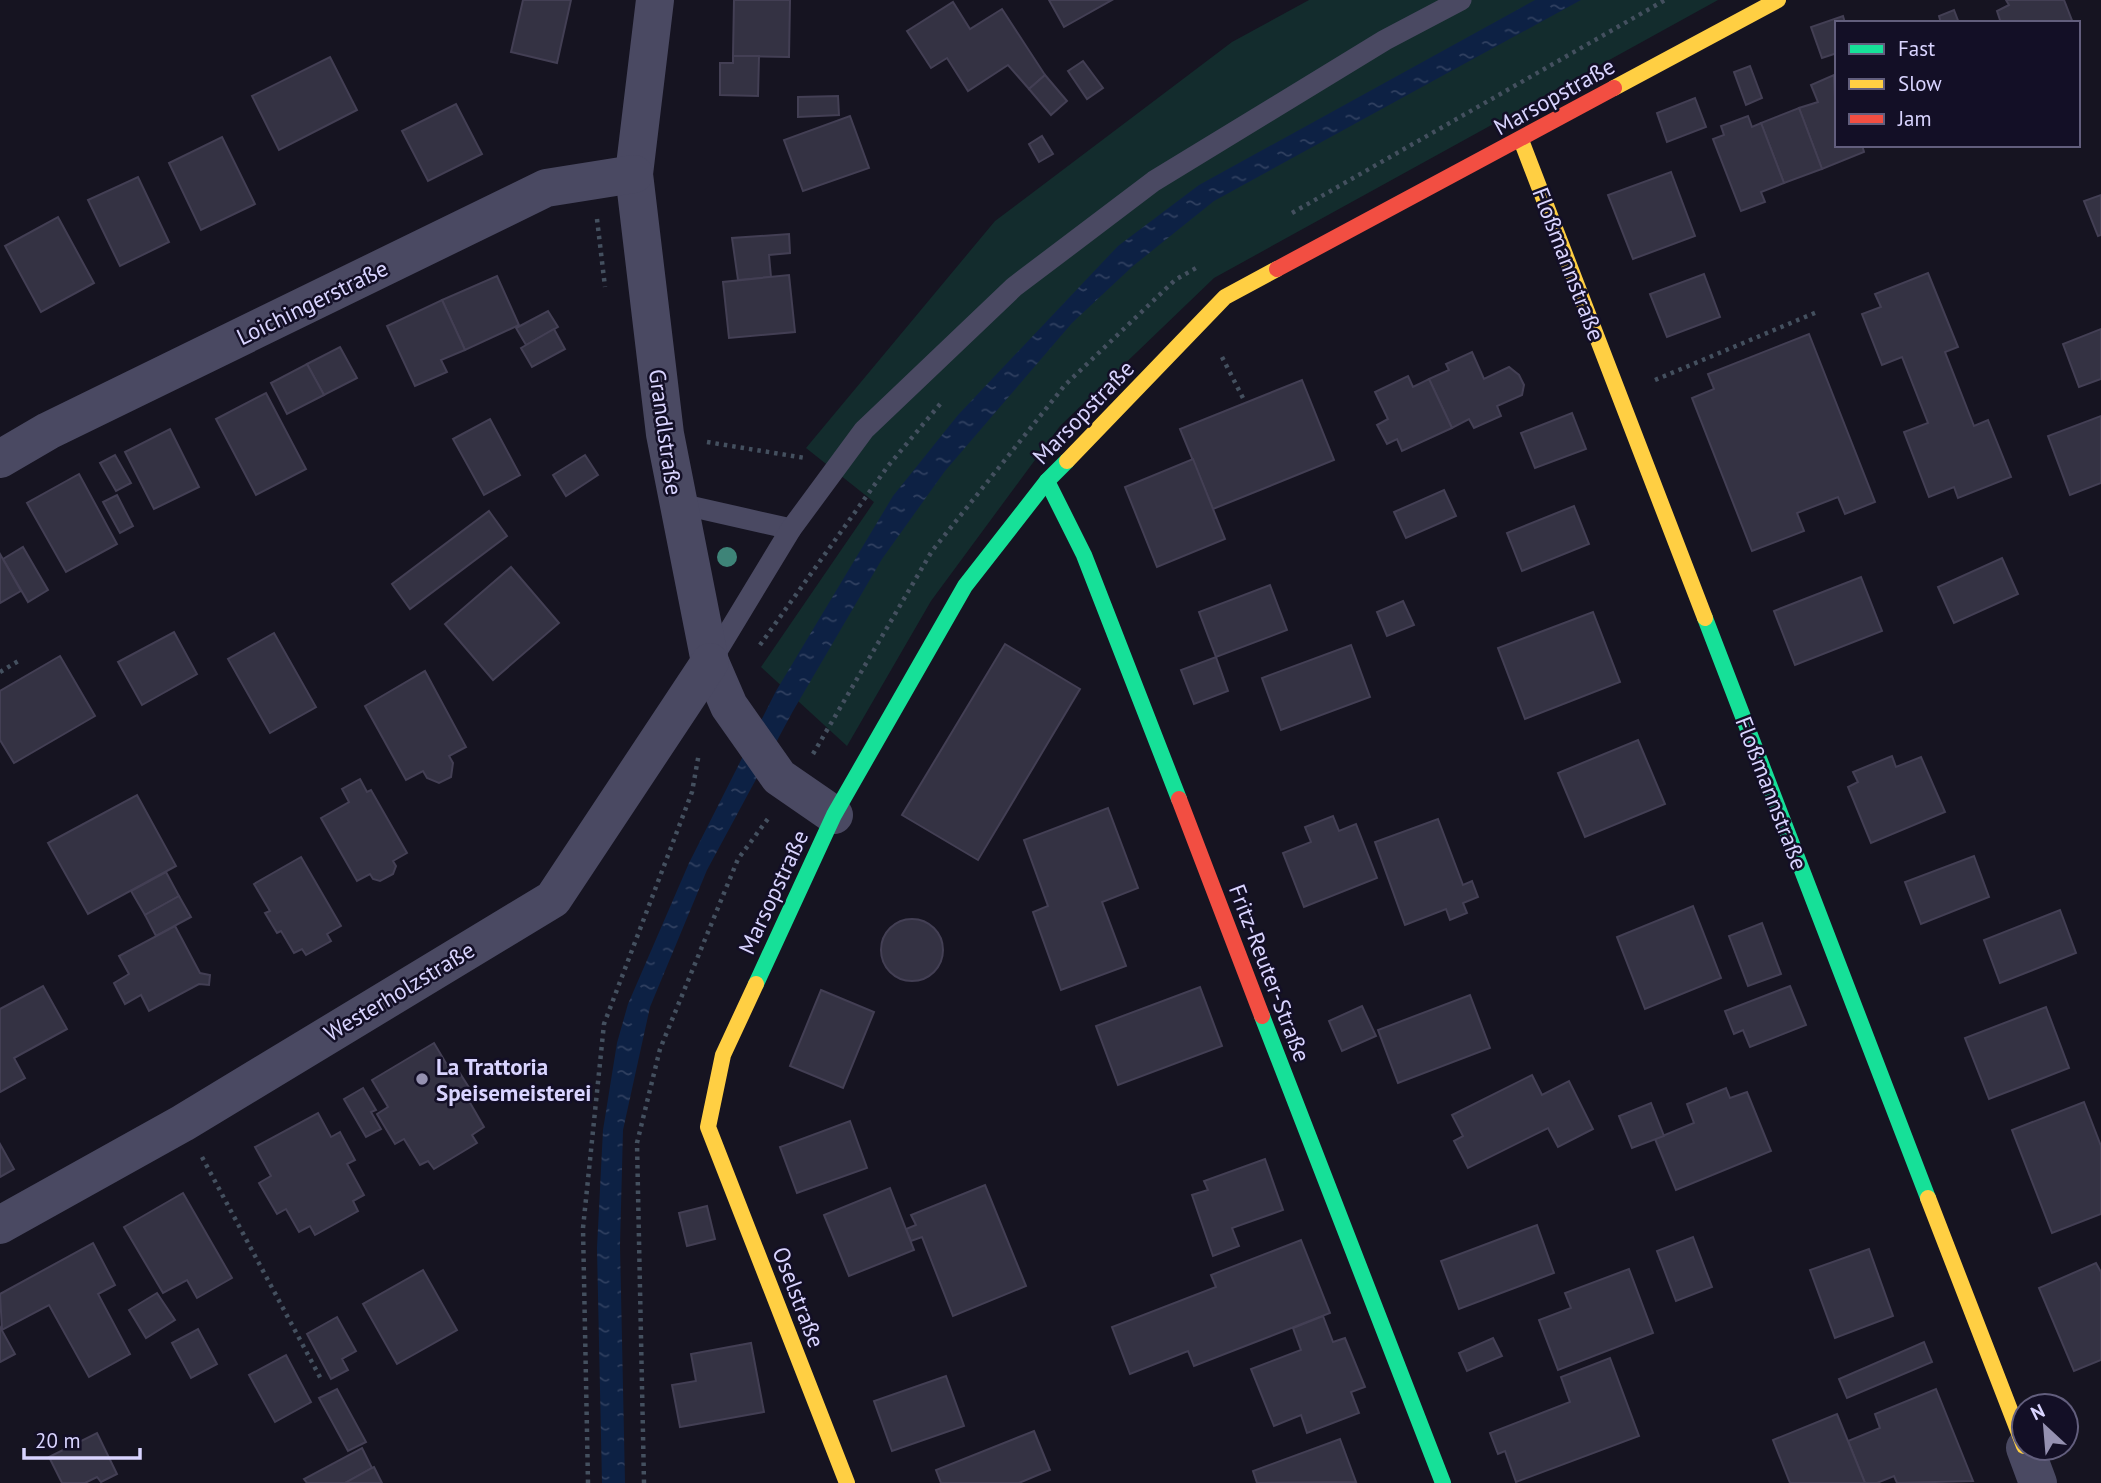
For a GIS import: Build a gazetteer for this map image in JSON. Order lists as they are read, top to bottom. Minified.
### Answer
{"streets":{"street":["Marsopstraße","Floßmannstraße","Loichingerstraße","Grandlstraße","Fritz-Reuter-Straße","Westerholzstraße","Oselstraße"]},"crossings":[["Marsopstraße","Floßmannstraße"],["Marsopstraße","Grandlstraße"],["Marsopstraße","Fritz-Reuter-Straße"],["Marsopstraße","Oselstraße"],["Loichingerstraße","Grandlstraße"],["Grandlstraße","Westerholzstraße"]],"places":["La Trattoria Speisemeisterei"],"legend":["Fast","Slow","Jam"],"scale_bar":"20 m","north":"top left"}
